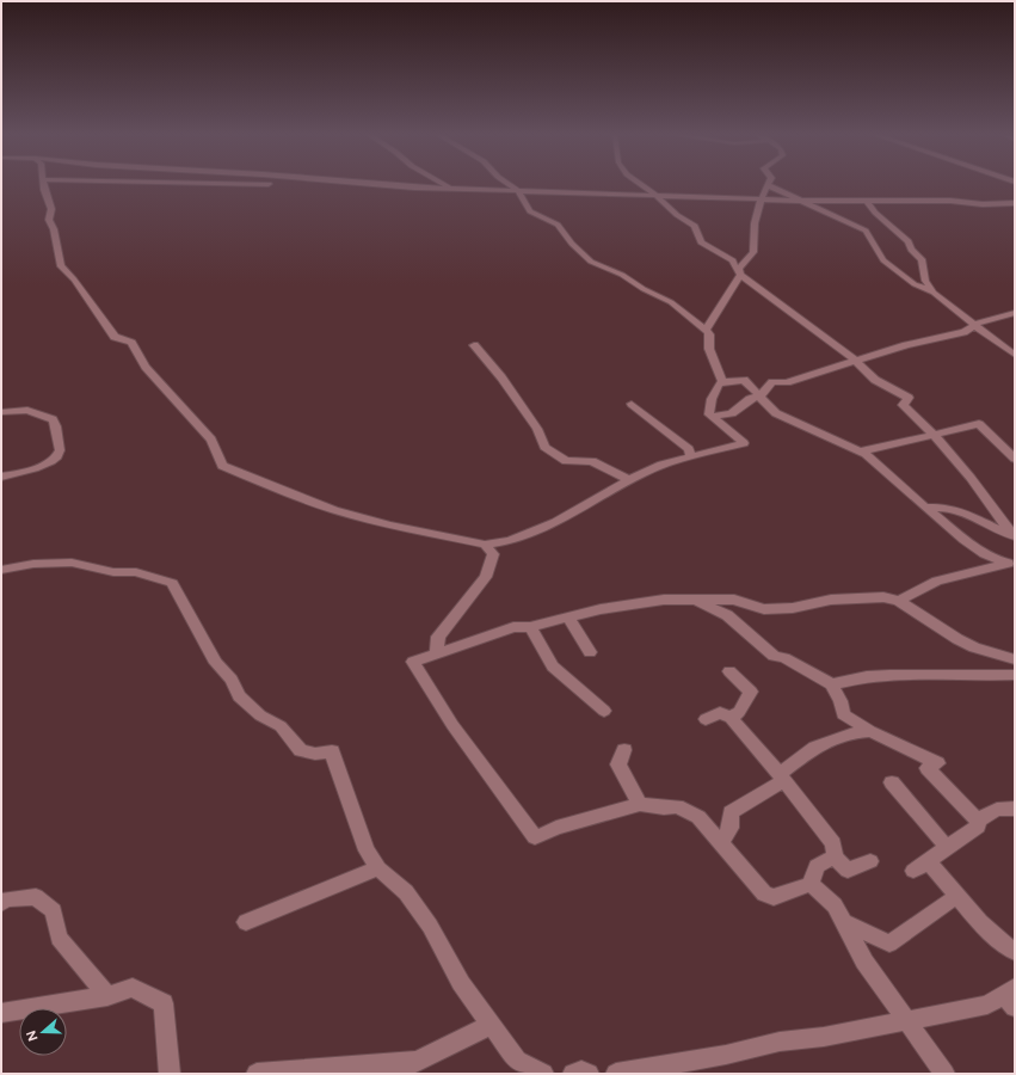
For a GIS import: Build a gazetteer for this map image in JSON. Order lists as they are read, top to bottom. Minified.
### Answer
{"north":"left"}
